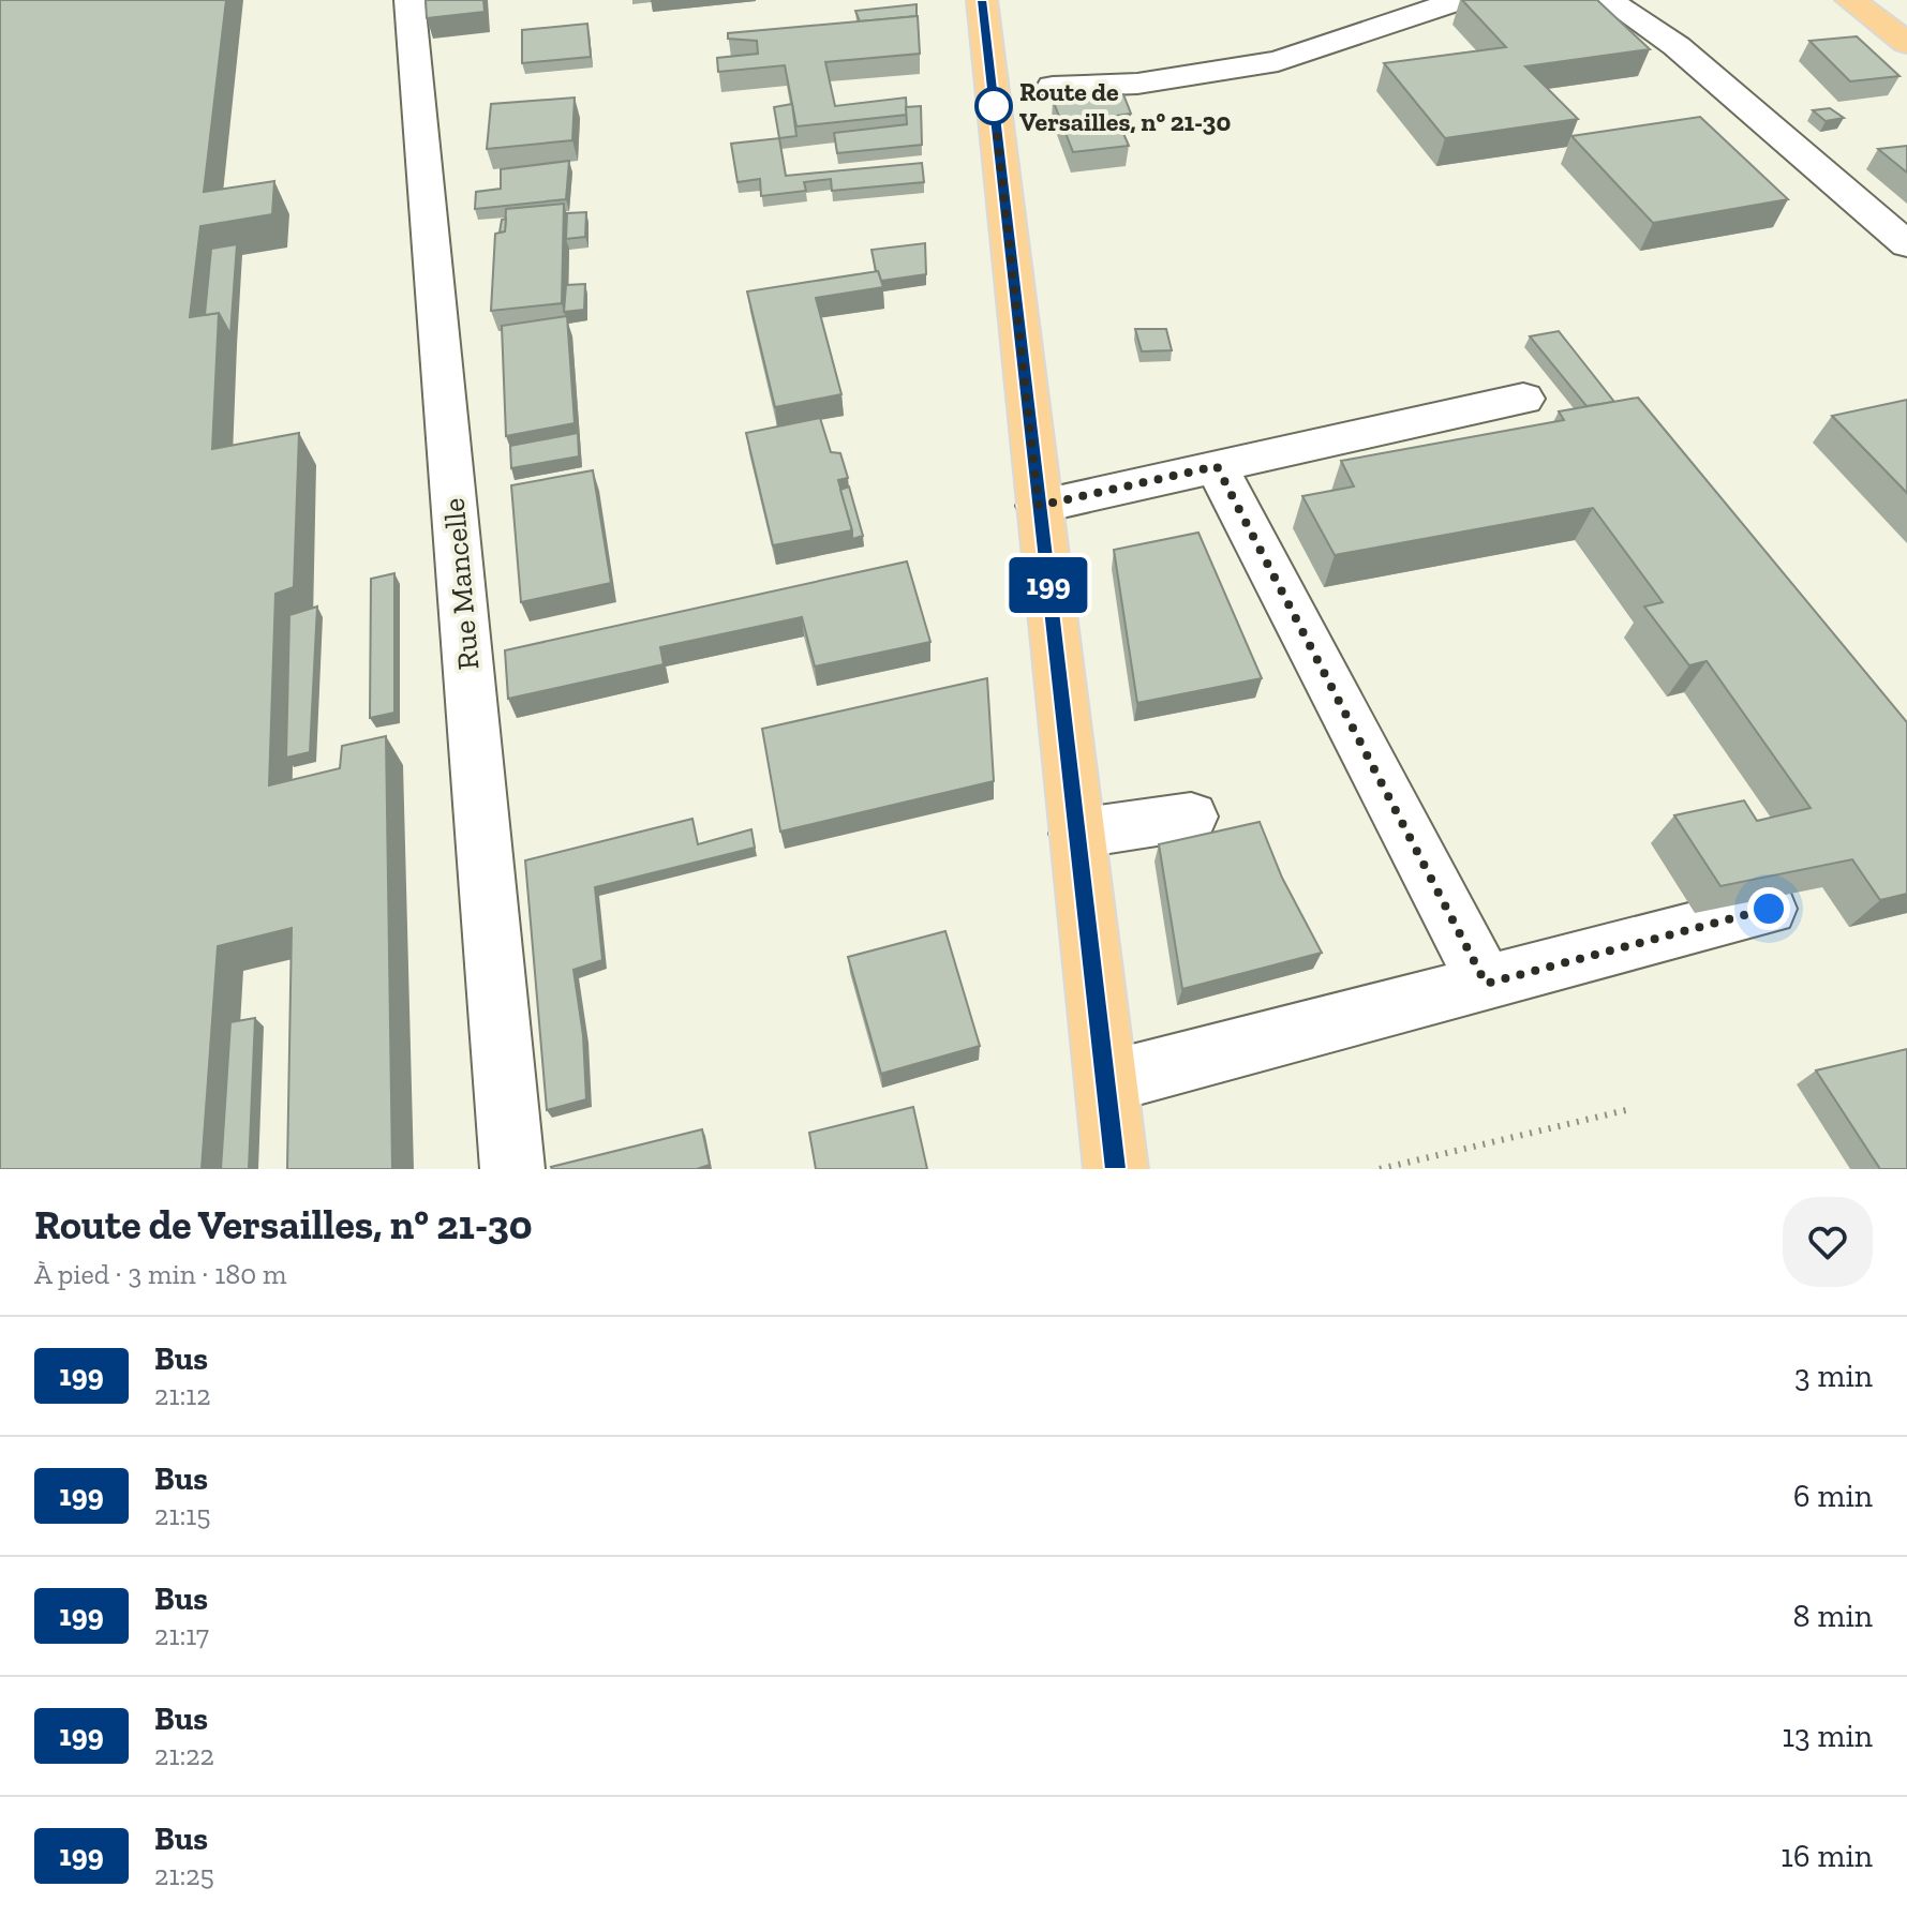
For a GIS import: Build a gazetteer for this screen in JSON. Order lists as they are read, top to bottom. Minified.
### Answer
{"streets":{"street":["Rue Mancelle"]},"places":["Route de Versailles, n° 21-30"],"lines":["bus line 199"],"page":{"on_map":"199","heading":["Route de Versailles, n° 21-30","À pied · 3 min · 180 m"],"list":[{"mark":"199","name":"Bus","note":"21:12","value":"3 min"},{"mark":"199","name":"Bus","note":"21:15","value":"6 min"},{"mark":"199","name":"Bus","note":"21:17","value":"8 min"},{"mark":"199","name":"Bus","note":"21:22","value":"13 min"},{"mark":"199","name":"Bus","note":"21:25","value":"16 min"}]}}
